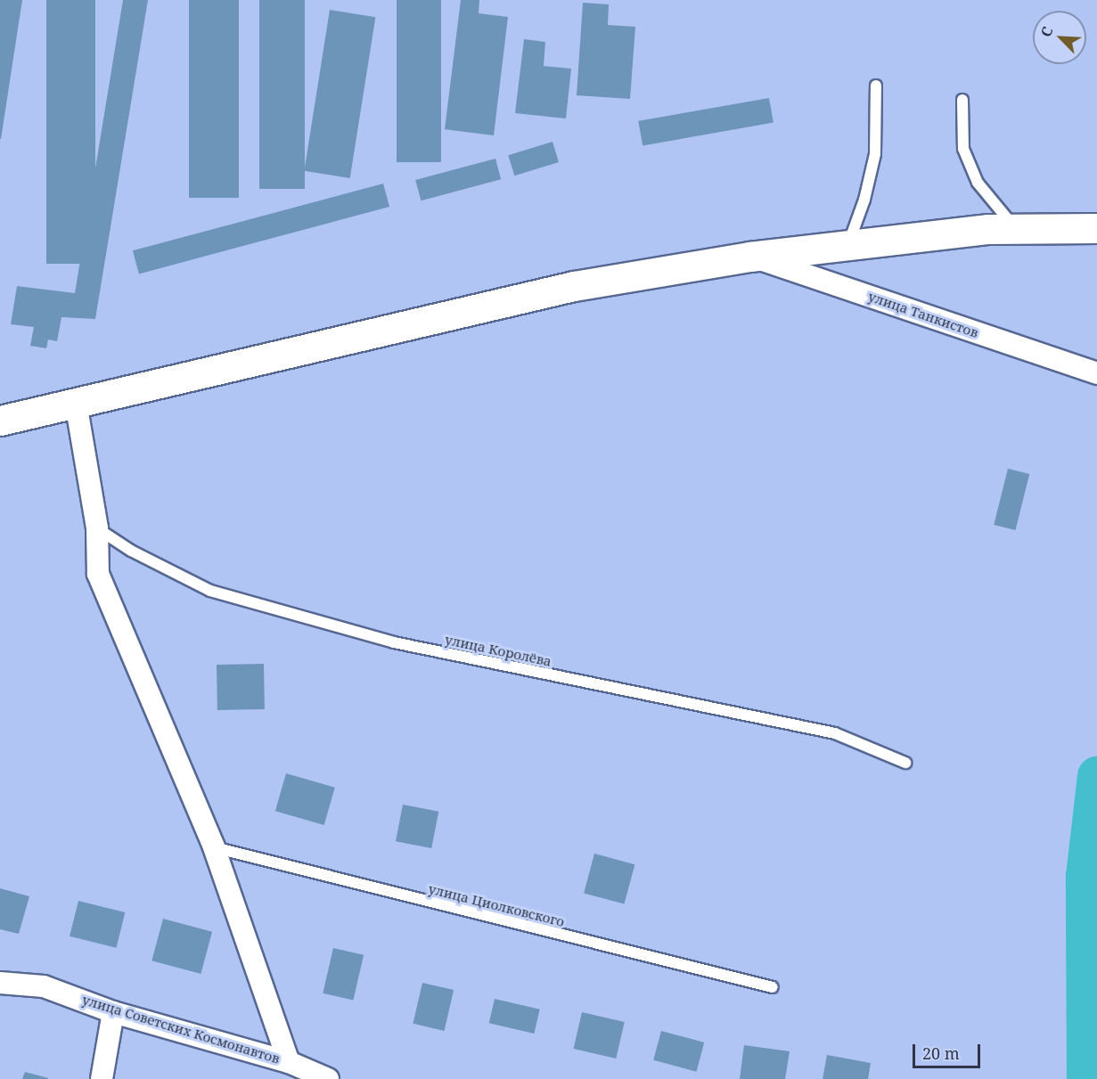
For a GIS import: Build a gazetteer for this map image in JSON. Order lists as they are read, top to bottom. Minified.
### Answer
{"streets":{"street":["улица Танкистов","улица Советских Космонавтов"],"lane":["улица Королёва","улица Циолковского"]},"scale_bar":"20 m","north":"top left"}
